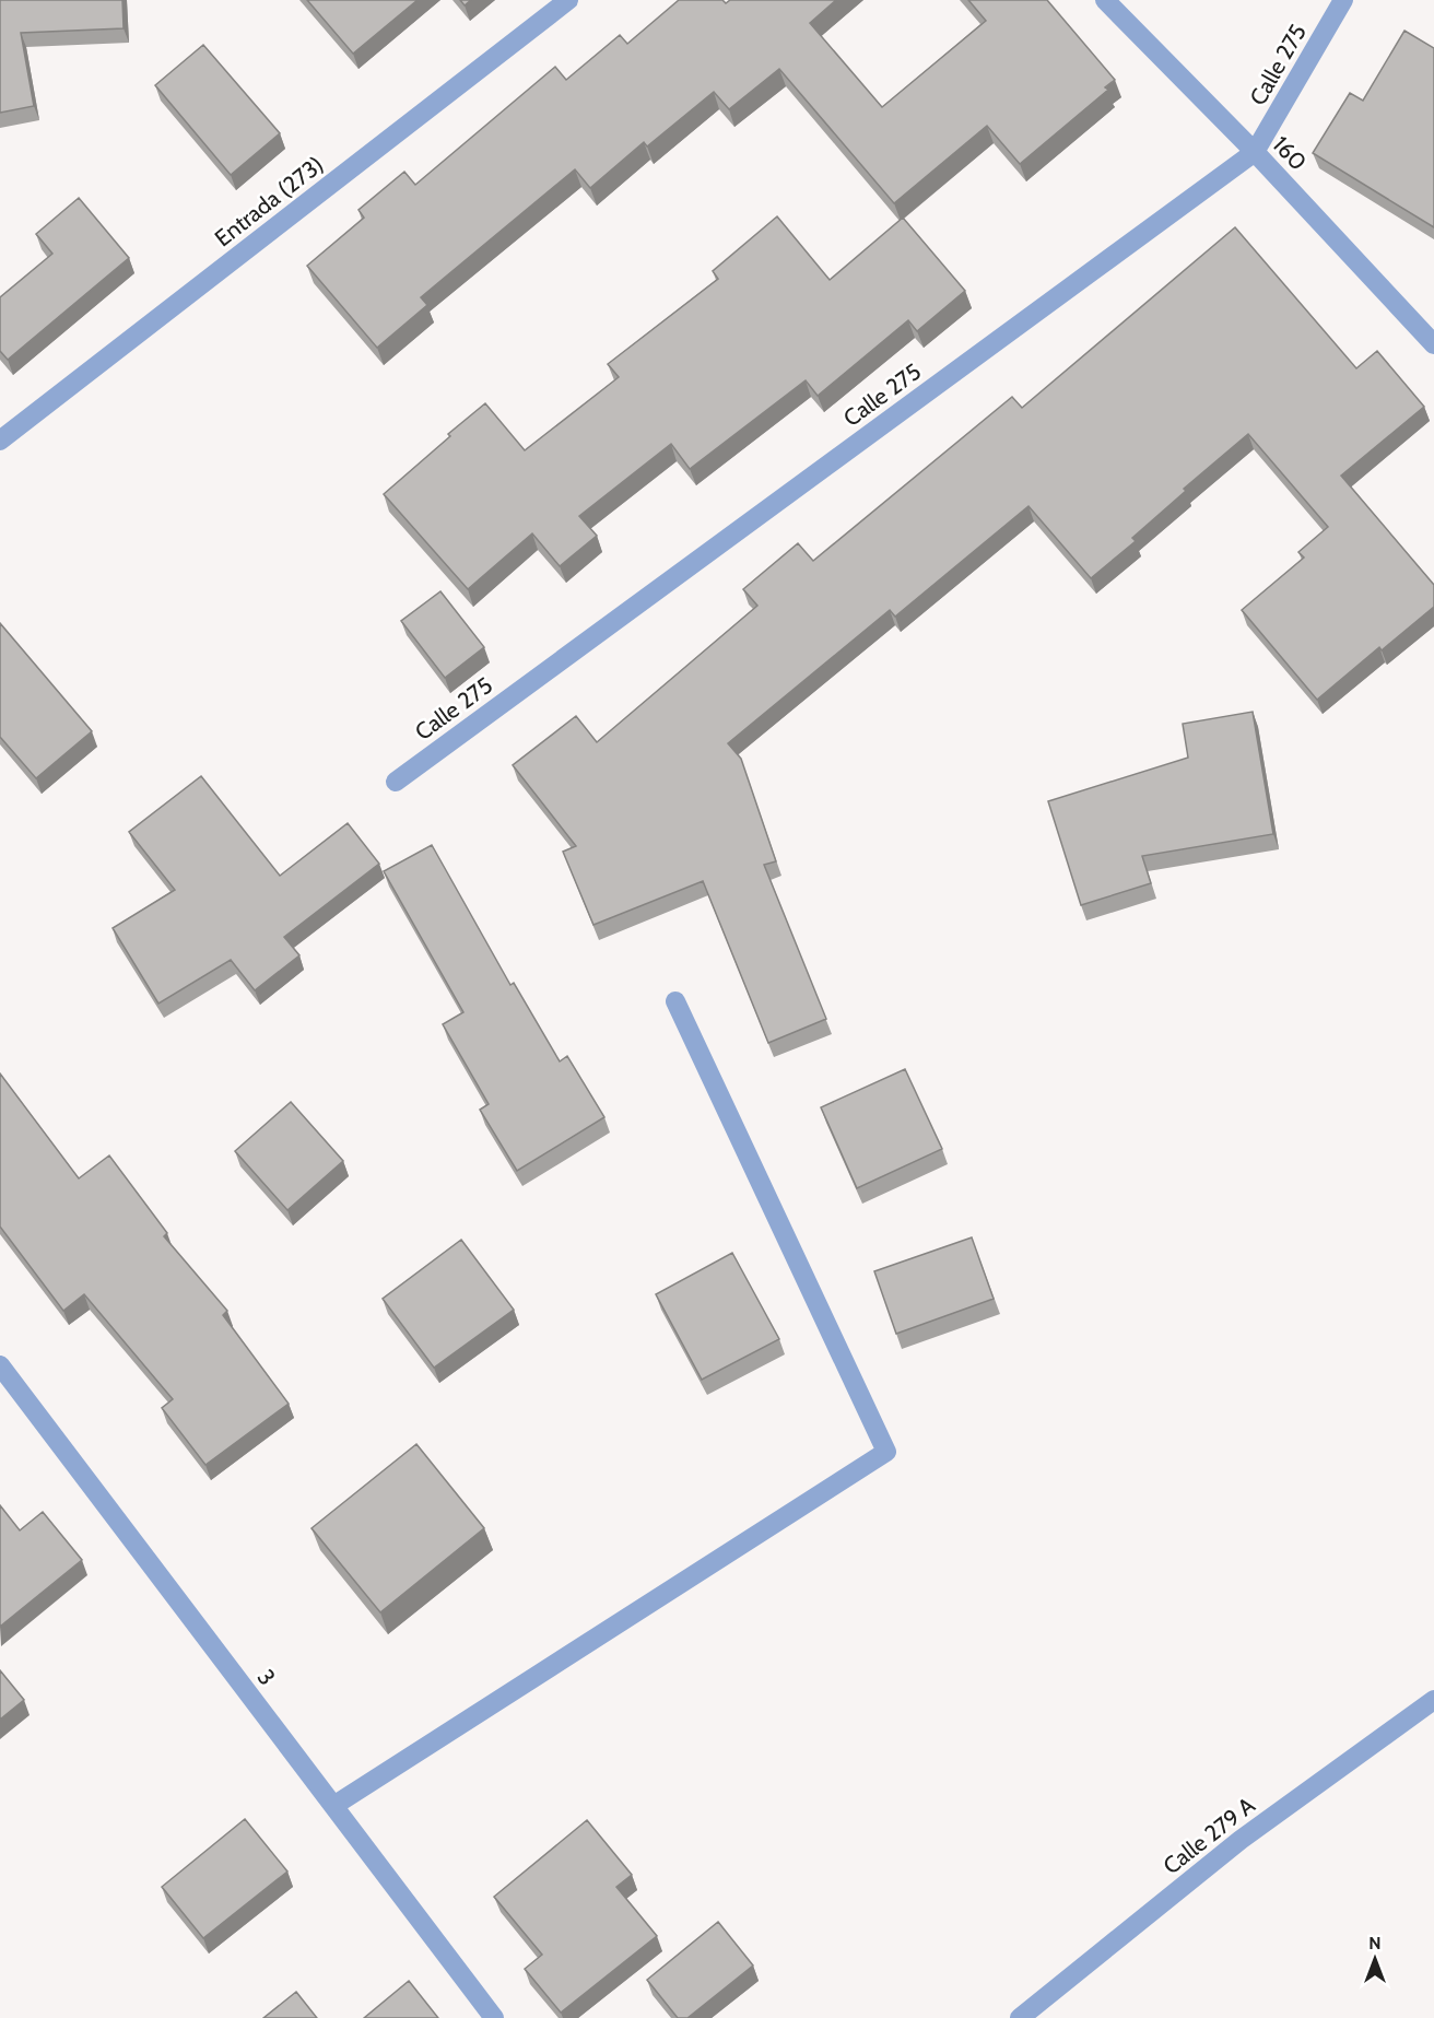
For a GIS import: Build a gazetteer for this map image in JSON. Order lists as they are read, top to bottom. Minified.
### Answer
{"streets":{"street":["Calle 275","160","Entrada (273)","3","Calle 279 A"]},"crossings":[["Calle 275","160"]],"north":"top"}
